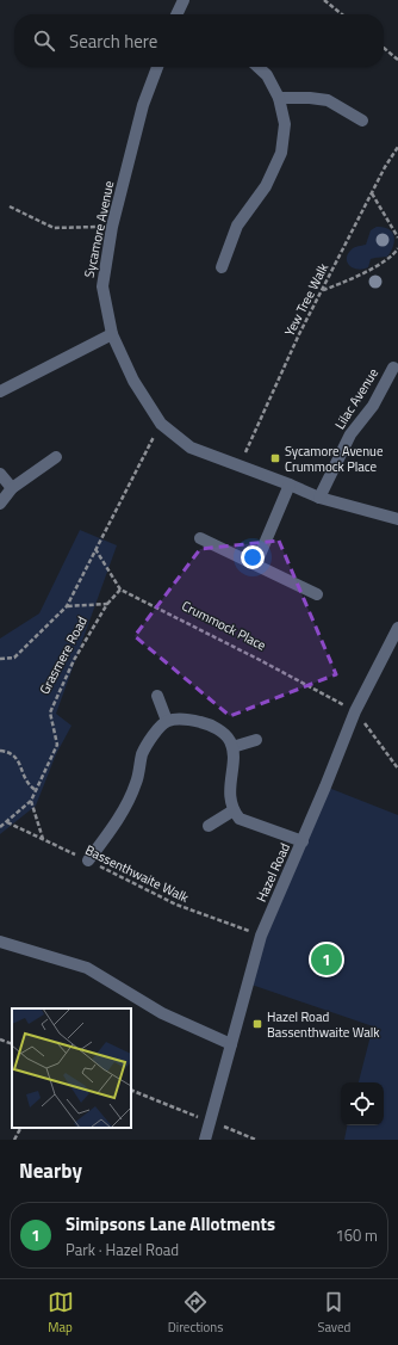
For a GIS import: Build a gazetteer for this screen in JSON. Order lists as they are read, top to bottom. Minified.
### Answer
{"streets":{"street":["Sycamore Avenue","Lilac Avenue","Hazel Road"],"path":["Yew Tree Walk","Crummock Place","Grasmere Road","Bassenthwaite Walk"]},"crossings":[["Sycamore Avenue","Yew Tree Walk"],["Sycamore Avenue","Lilac Avenue"],["Sycamore Avenue","Grasmere Road"],["Crummock Place","Hazel Road"],["Grasmere Road","Bassenthwaite Walk"],["Hazel Road","Bassenthwaite Walk"]],"places":{"transit":["Sycamore Avenue Crummock Place","Hazel Road Bassenthwaite Walk"]},"page":{"search":"Search here","pins":"1","heading":"Nearby","list":[{"mark":"1","name":"Simipsons Lane Allotments","note":"Park · Hazel Road","value":"160 m"}],"nav":["Map","Directions","Saved"]}}
